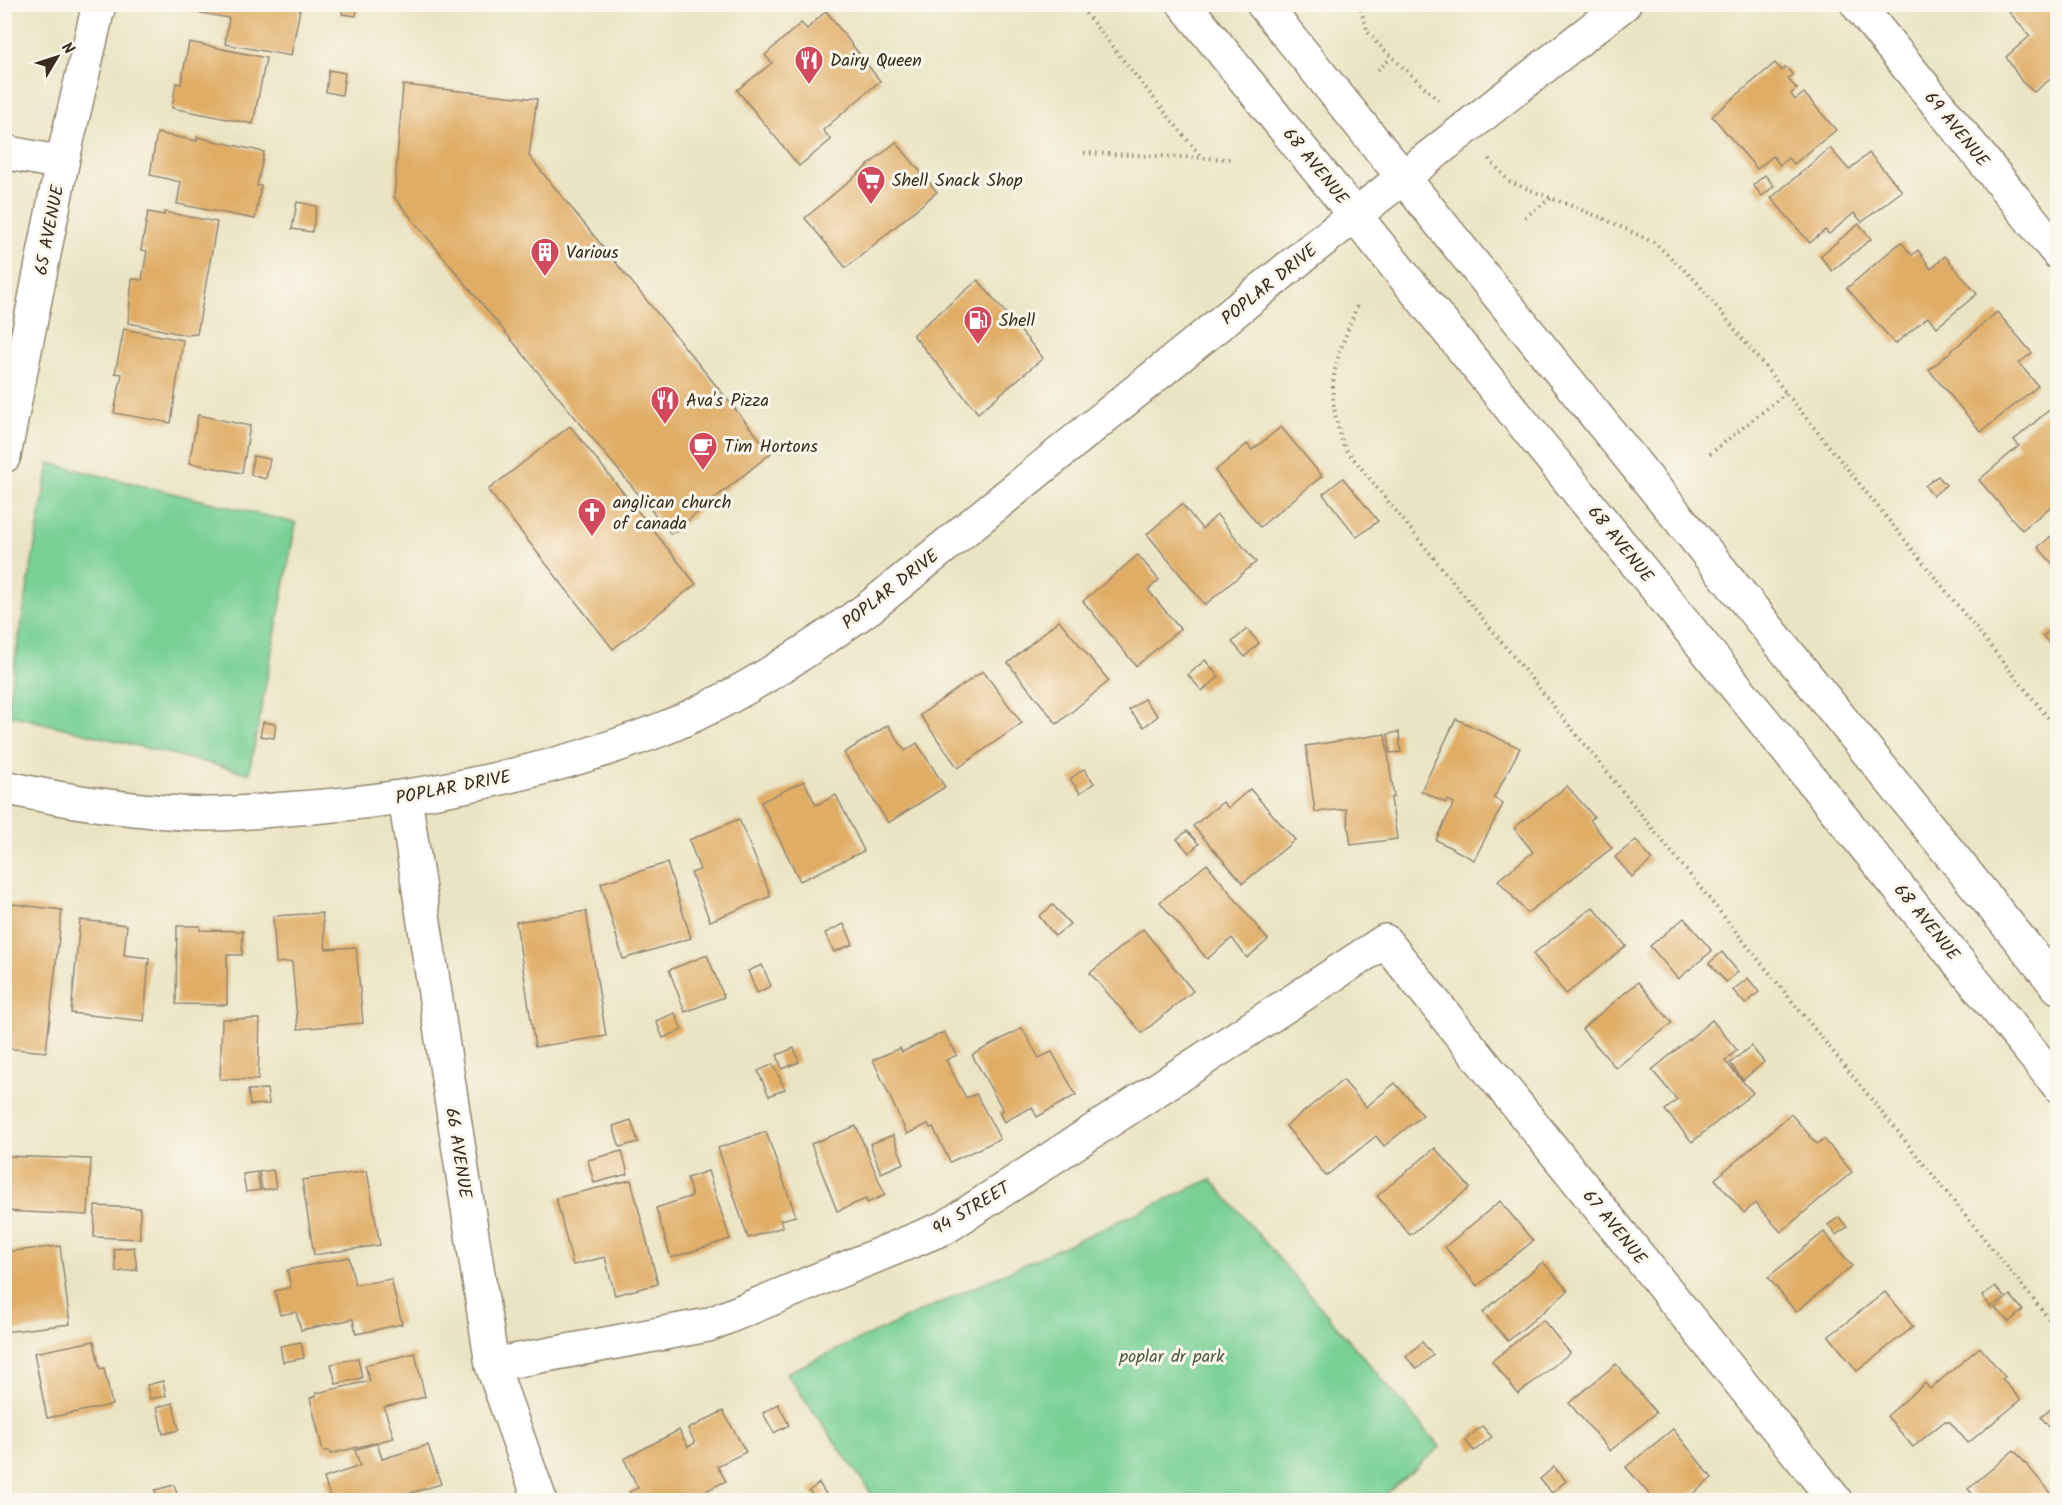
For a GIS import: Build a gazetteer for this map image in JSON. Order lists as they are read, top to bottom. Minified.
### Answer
{"streets":{"street":["69 AVENUE","68 AVENUE","65 AVENUE","POPLAR DRIVE","66 AVENUE","94 STREET","67 AVENUE"]},"crossings":[["68 AVENUE","POPLAR DRIVE"],["POPLAR DRIVE","66 AVENUE"],["66 AVENUE","94 STREET"],["94 STREET","67 AVENUE"]],"parks":["poplar dr park"],"places":{"restaurant":["Dairy Queen","Ava's Pizza"],"supermarket":["Shell Snack Shop"],"building":["Various"],"fuel station":["Shell"],"cafe":["Tim Hortons"],"church":["anglican church of canada"]},"north":"top right"}
